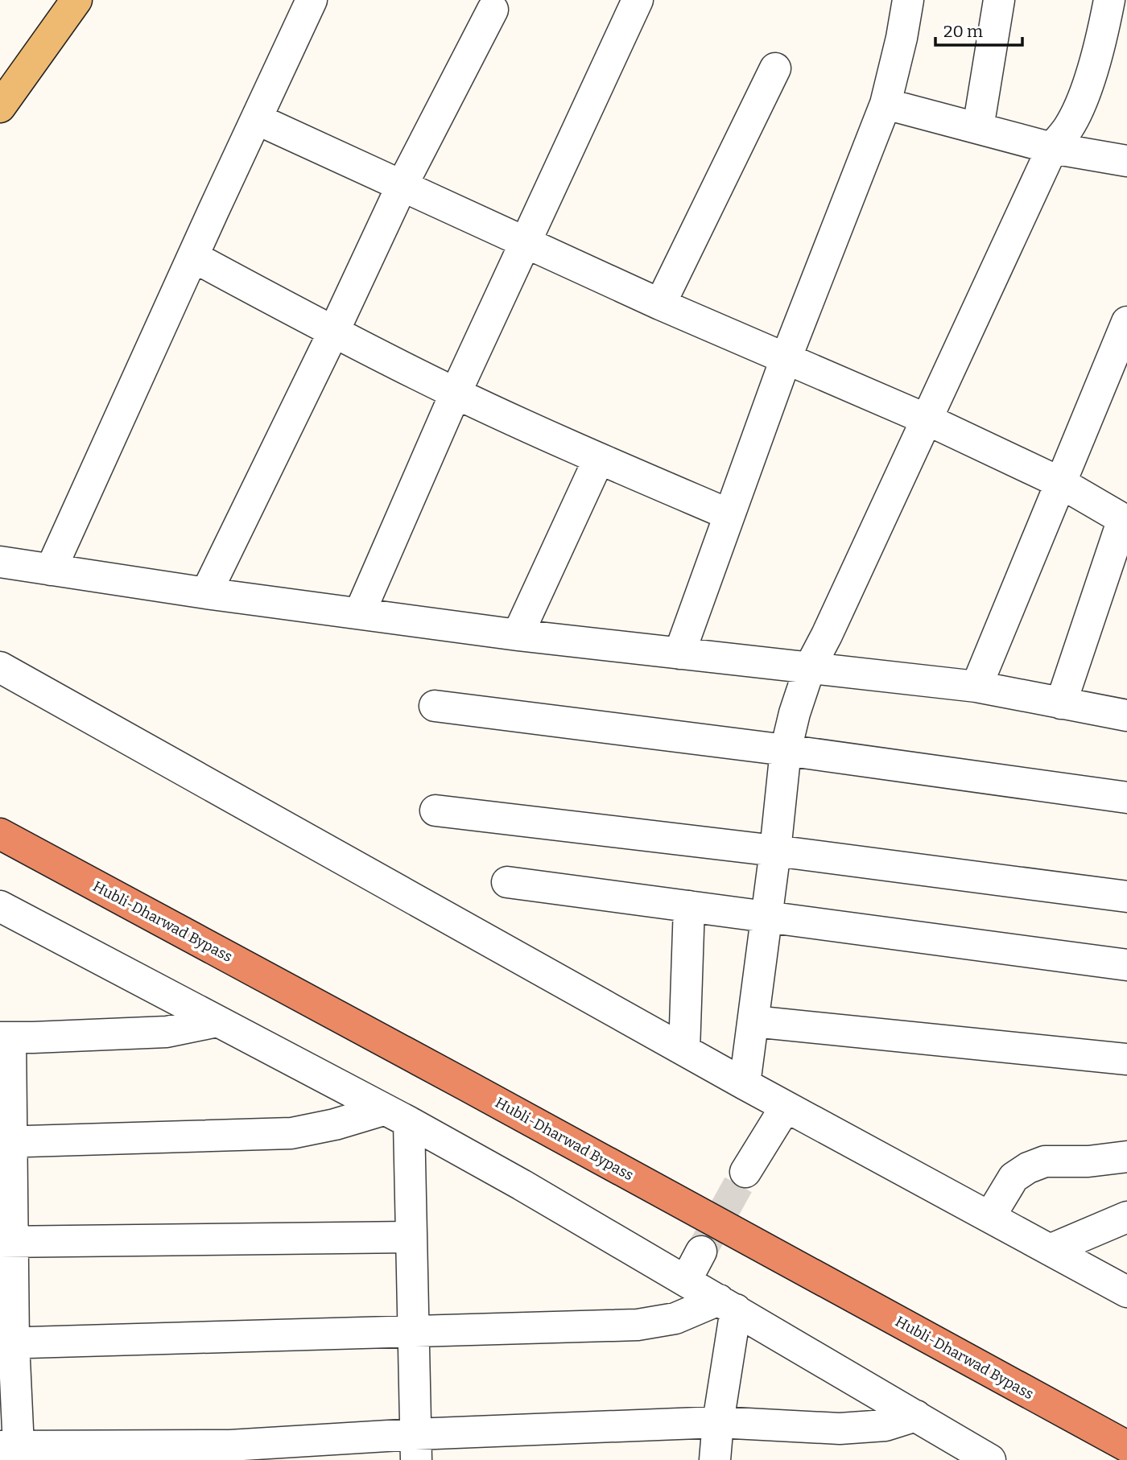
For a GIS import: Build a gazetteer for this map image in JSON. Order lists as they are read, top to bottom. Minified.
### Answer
{"streets":{"highway":["Hubli-Dharwad Bypass"]},"scale_bar":"20 m"}
